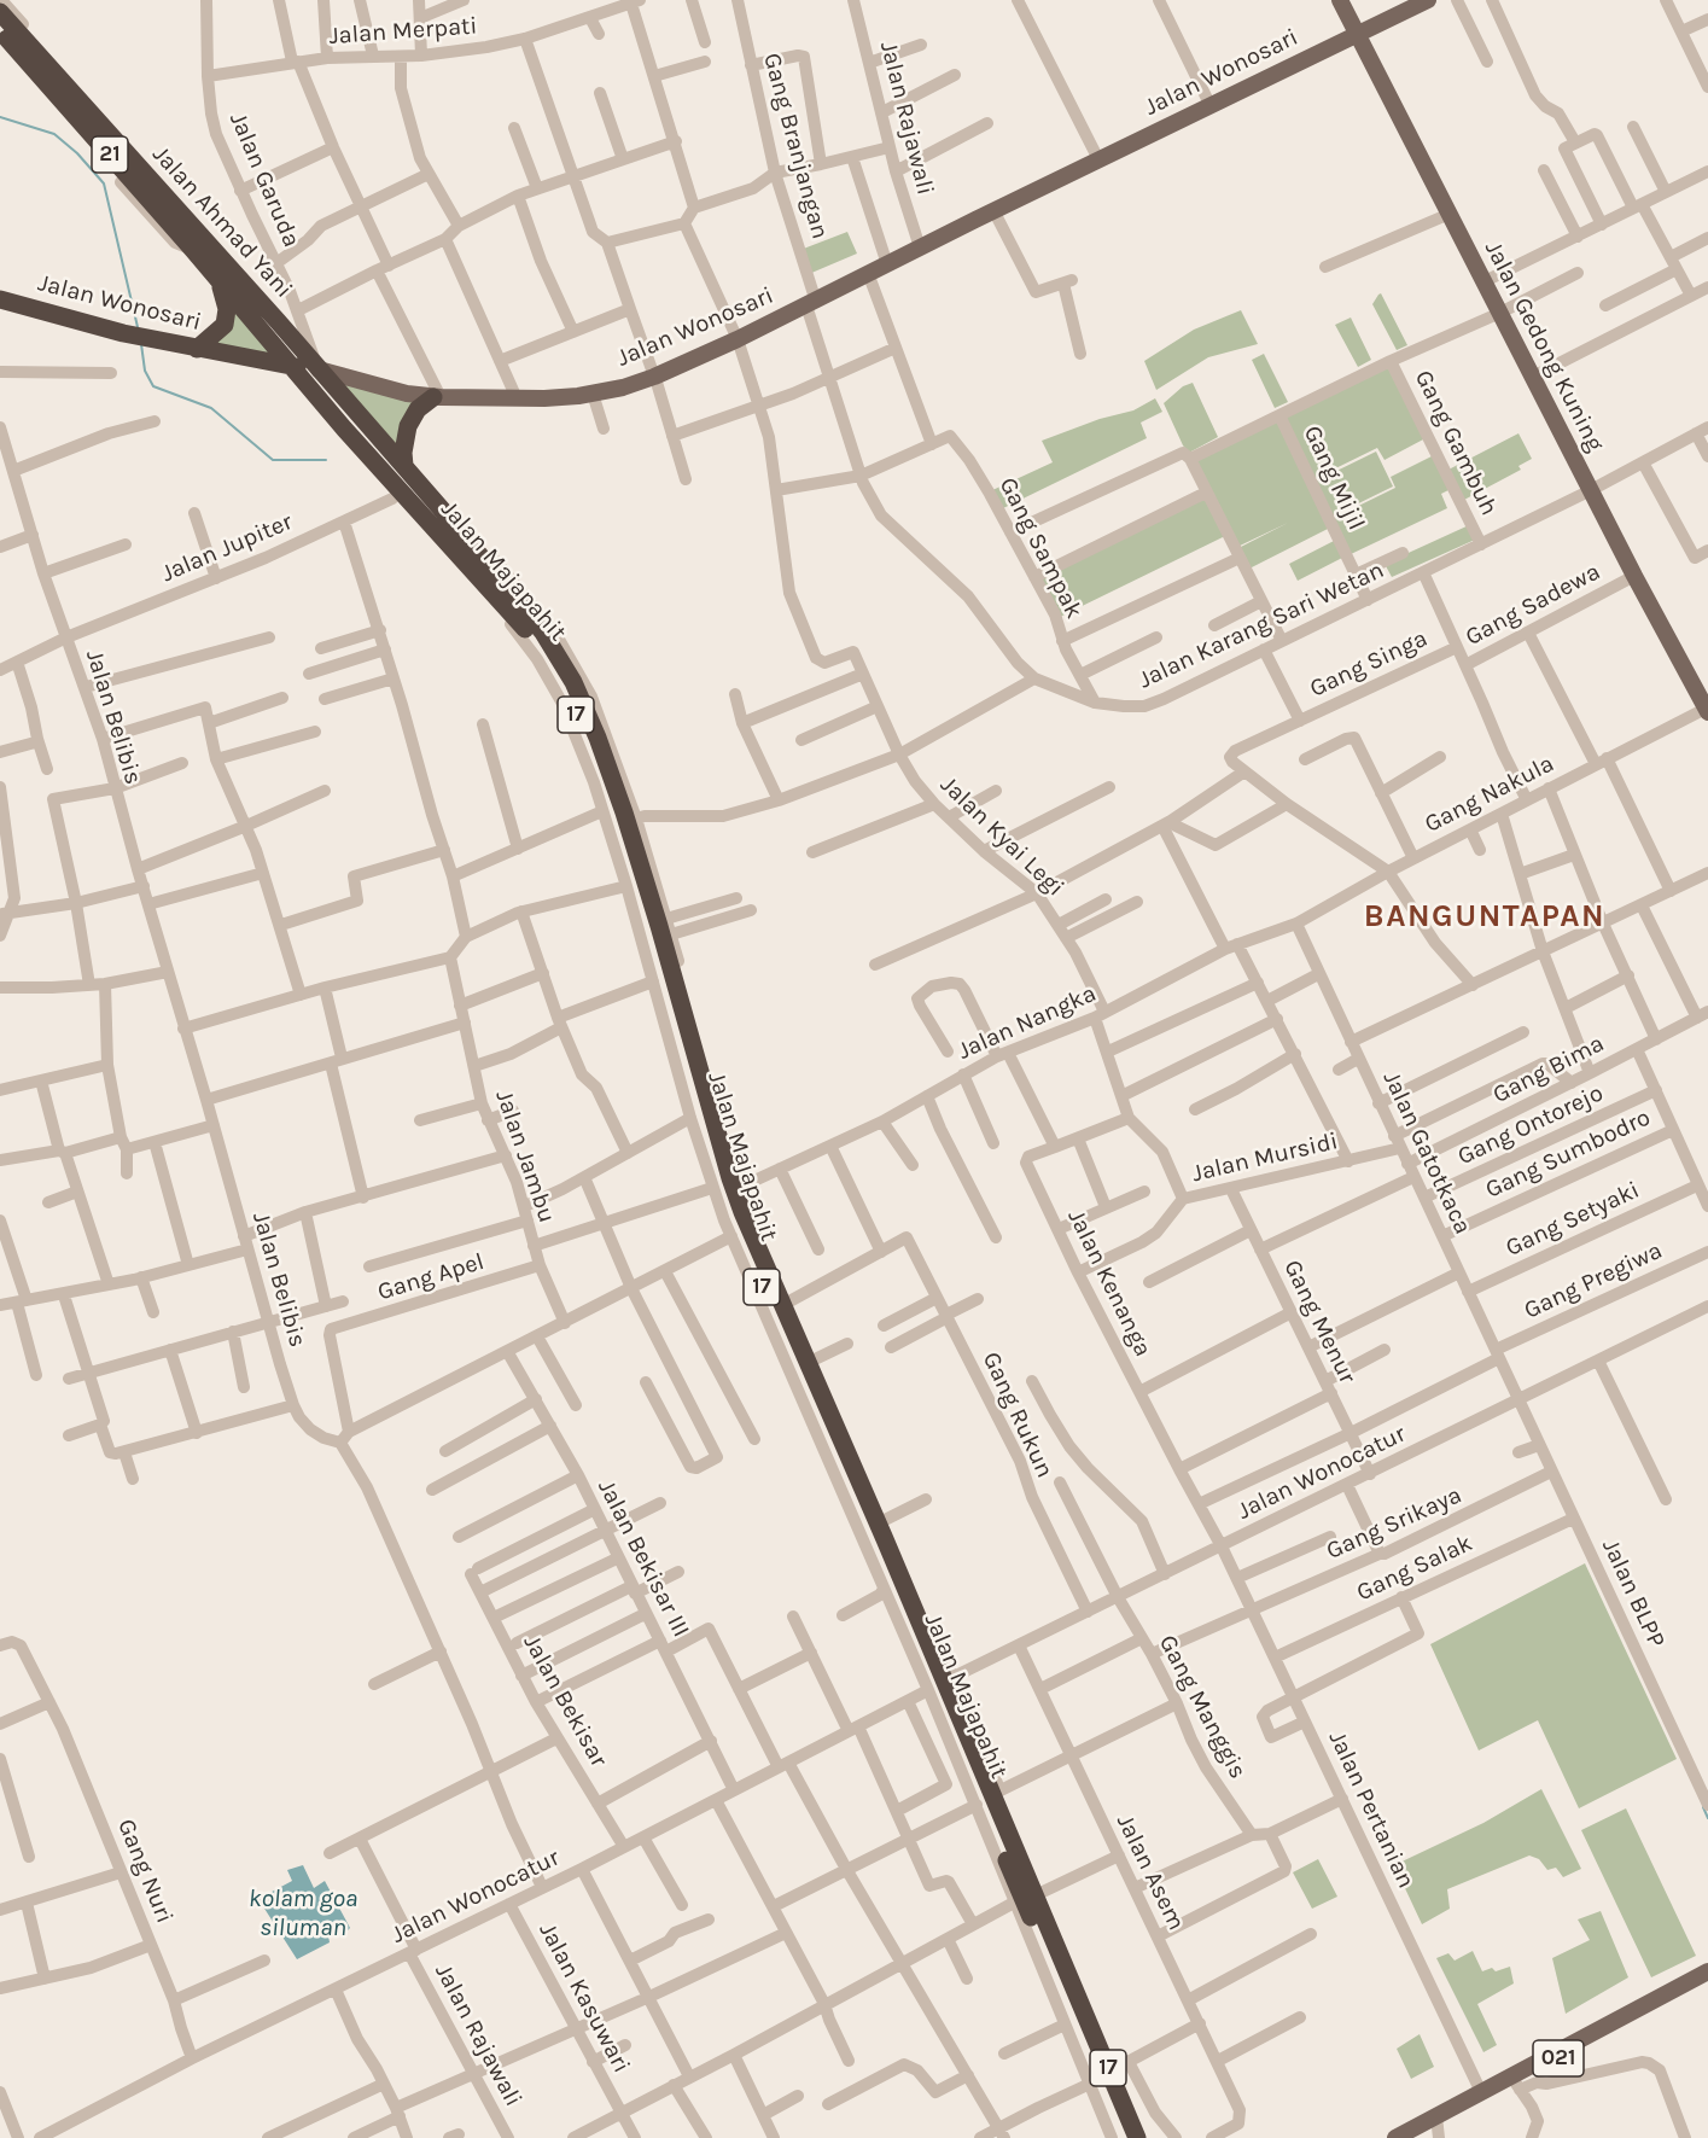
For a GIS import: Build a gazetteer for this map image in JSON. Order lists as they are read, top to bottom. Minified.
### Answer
{"streets":{"highway":["Jalan Wonosari","21","Jalan Ahmad Yani","Jalan Majapahit","17"],"main road":["Jalan Gedong Kuning","021"],"street":["Jalan Merpati","Jalan Rajawali","Gang Branjangan","Jalan Garuda","Gang Gambuh","Gang Mijil","Jalan Jupiter","Gang Sampak","Gang Sadewa","Jalan Karang Sari Wetan","Gang Singa","Jalan Belibis","Gang Nakula","Jalan Kyai Legi","Jalan Nangka","Gang Bima","Gang Ontorejo","Jalan Gatotkaca","Gang Sumbodro","Jalan Jambu","Jalan Mursidi","Gang Setyaki","Gang Apel","Gang Pregiwa","Jalan Kenanga","Gang Menur","Gang Rukun","Jalan Wonocatur","Gang Srikaya","Jalan Bekisar III","Gang Salak","Jalan BLPP","Jalan Bekisar","Gang Manggis","Jalan Pertanian","Gang Nuri","Jalan Asem","Jalan Kasuwari"]},"crossings":[["Jalan Merpati","Jalan Garuda"],["Jalan Wonosari","Jalan Rajawali"],["Jalan Wonosari","Gang Branjangan"],["Jalan Wonosari","21"],["Jalan Wonosari","Jalan Garuda"],["Jalan Wonosari","Jalan Ahmad Yani"],["Jalan Wonosari","Jalan Gedong Kuning"],["Jalan Wonosari","Jalan Majapahit"],["Jalan Wonosari","Jalan Karang Sari Wetan"],["Jalan Rajawali","Jalan Wonocatur"],["Gang Branjangan","Jalan Karang Sari Wetan"],["21","Jalan Ahmad Yani"],["Jalan Garuda","Jalan Ahmad Yani"],["Jalan Garuda","Jalan Majapahit"],["Jalan Ahmad Yani","Jalan Majapahit"],["Jalan Gedong Kuning","Gang Sadewa"],["Jalan Gedong Kuning","Jalan Karang Sari Wetan"],["Jalan Gedong Kuning","Gang Nakula"],["Gang Gambuh","Jalan Karang Sari Wetan"],["Gang Mijil","Jalan Karang Sari Wetan"],["Jalan Jupiter","Jalan Majapahit"],["Jalan Jupiter","Jalan Belibis"],["Gang Sampak","Jalan Karang Sari Wetan"],["Gang Sadewa","Jalan Karang Sari Wetan"],["Gang Sadewa","Gang Singa"],["Jalan Belibis","Gang Apel"],["Gang Nakula","Jalan Nangka"],["Gang Nakula","Jalan Gatotkaca"],["Jalan Kyai Legi","Jalan Nangka"],["Jalan Nangka","Jalan Gatotkaca"],["Gang Bima","Jalan Gatotkaca"],["Gang Bima","Jalan Mursidi"],["Gang Ontorejo","Jalan Gatotkaca"],["Jalan Gatotkaca","Gang Sumbodro"],["Jalan Gatotkaca","Jalan Mursidi"],["Jalan Gatotkaca","Gang Setyaki"],["Jalan Gatotkaca","Gang Pregiwa"],["Jalan Gatotkaca","Jalan Wonocatur"],["Jalan Gatotkaca","Jalan BLPP"],["Jalan Jambu","Gang Apel"],["Jalan Mursidi","Jalan Kenanga"],["Jalan Mursidi","Gang Menur"],["Gang Pregiwa","Jalan Kenanga"],["Gang Pregiwa","Gang Menur"],["Jalan Kenanga","Jalan Wonocatur"],["Jalan Kenanga","Jalan Pertanian"],["Gang Menur","Jalan Wonocatur"],["Gang Rukun","Jalan Wonocatur"],["Jalan Wonocatur","Jalan Bekisar III"],["Jalan Wonocatur","Jalan BLPP"],["Jalan Wonocatur","Jalan Bekisar"],["Jalan Wonocatur","Gang Manggis"],["Jalan Wonocatur","Jalan Pertanian"],["Jalan Wonocatur","Gang Nuri"],["Jalan Wonocatur","Jalan Asem"],["Jalan Wonocatur","Jalan Kasuwari"],["Gang Srikaya","Jalan BLPP"],["Gang Srikaya","Gang Manggis"],["Gang Srikaya","Jalan Pertanian"],["Jalan Bekisar III","Jalan Bekisar"],["Gang Salak","Jalan BLPP"],["Gang Salak","Jalan Pertanian"],["Jalan Pertanian","021"]],"districts":["BANGUNTAPAN"],"water":["kolam goa siluman"]}
